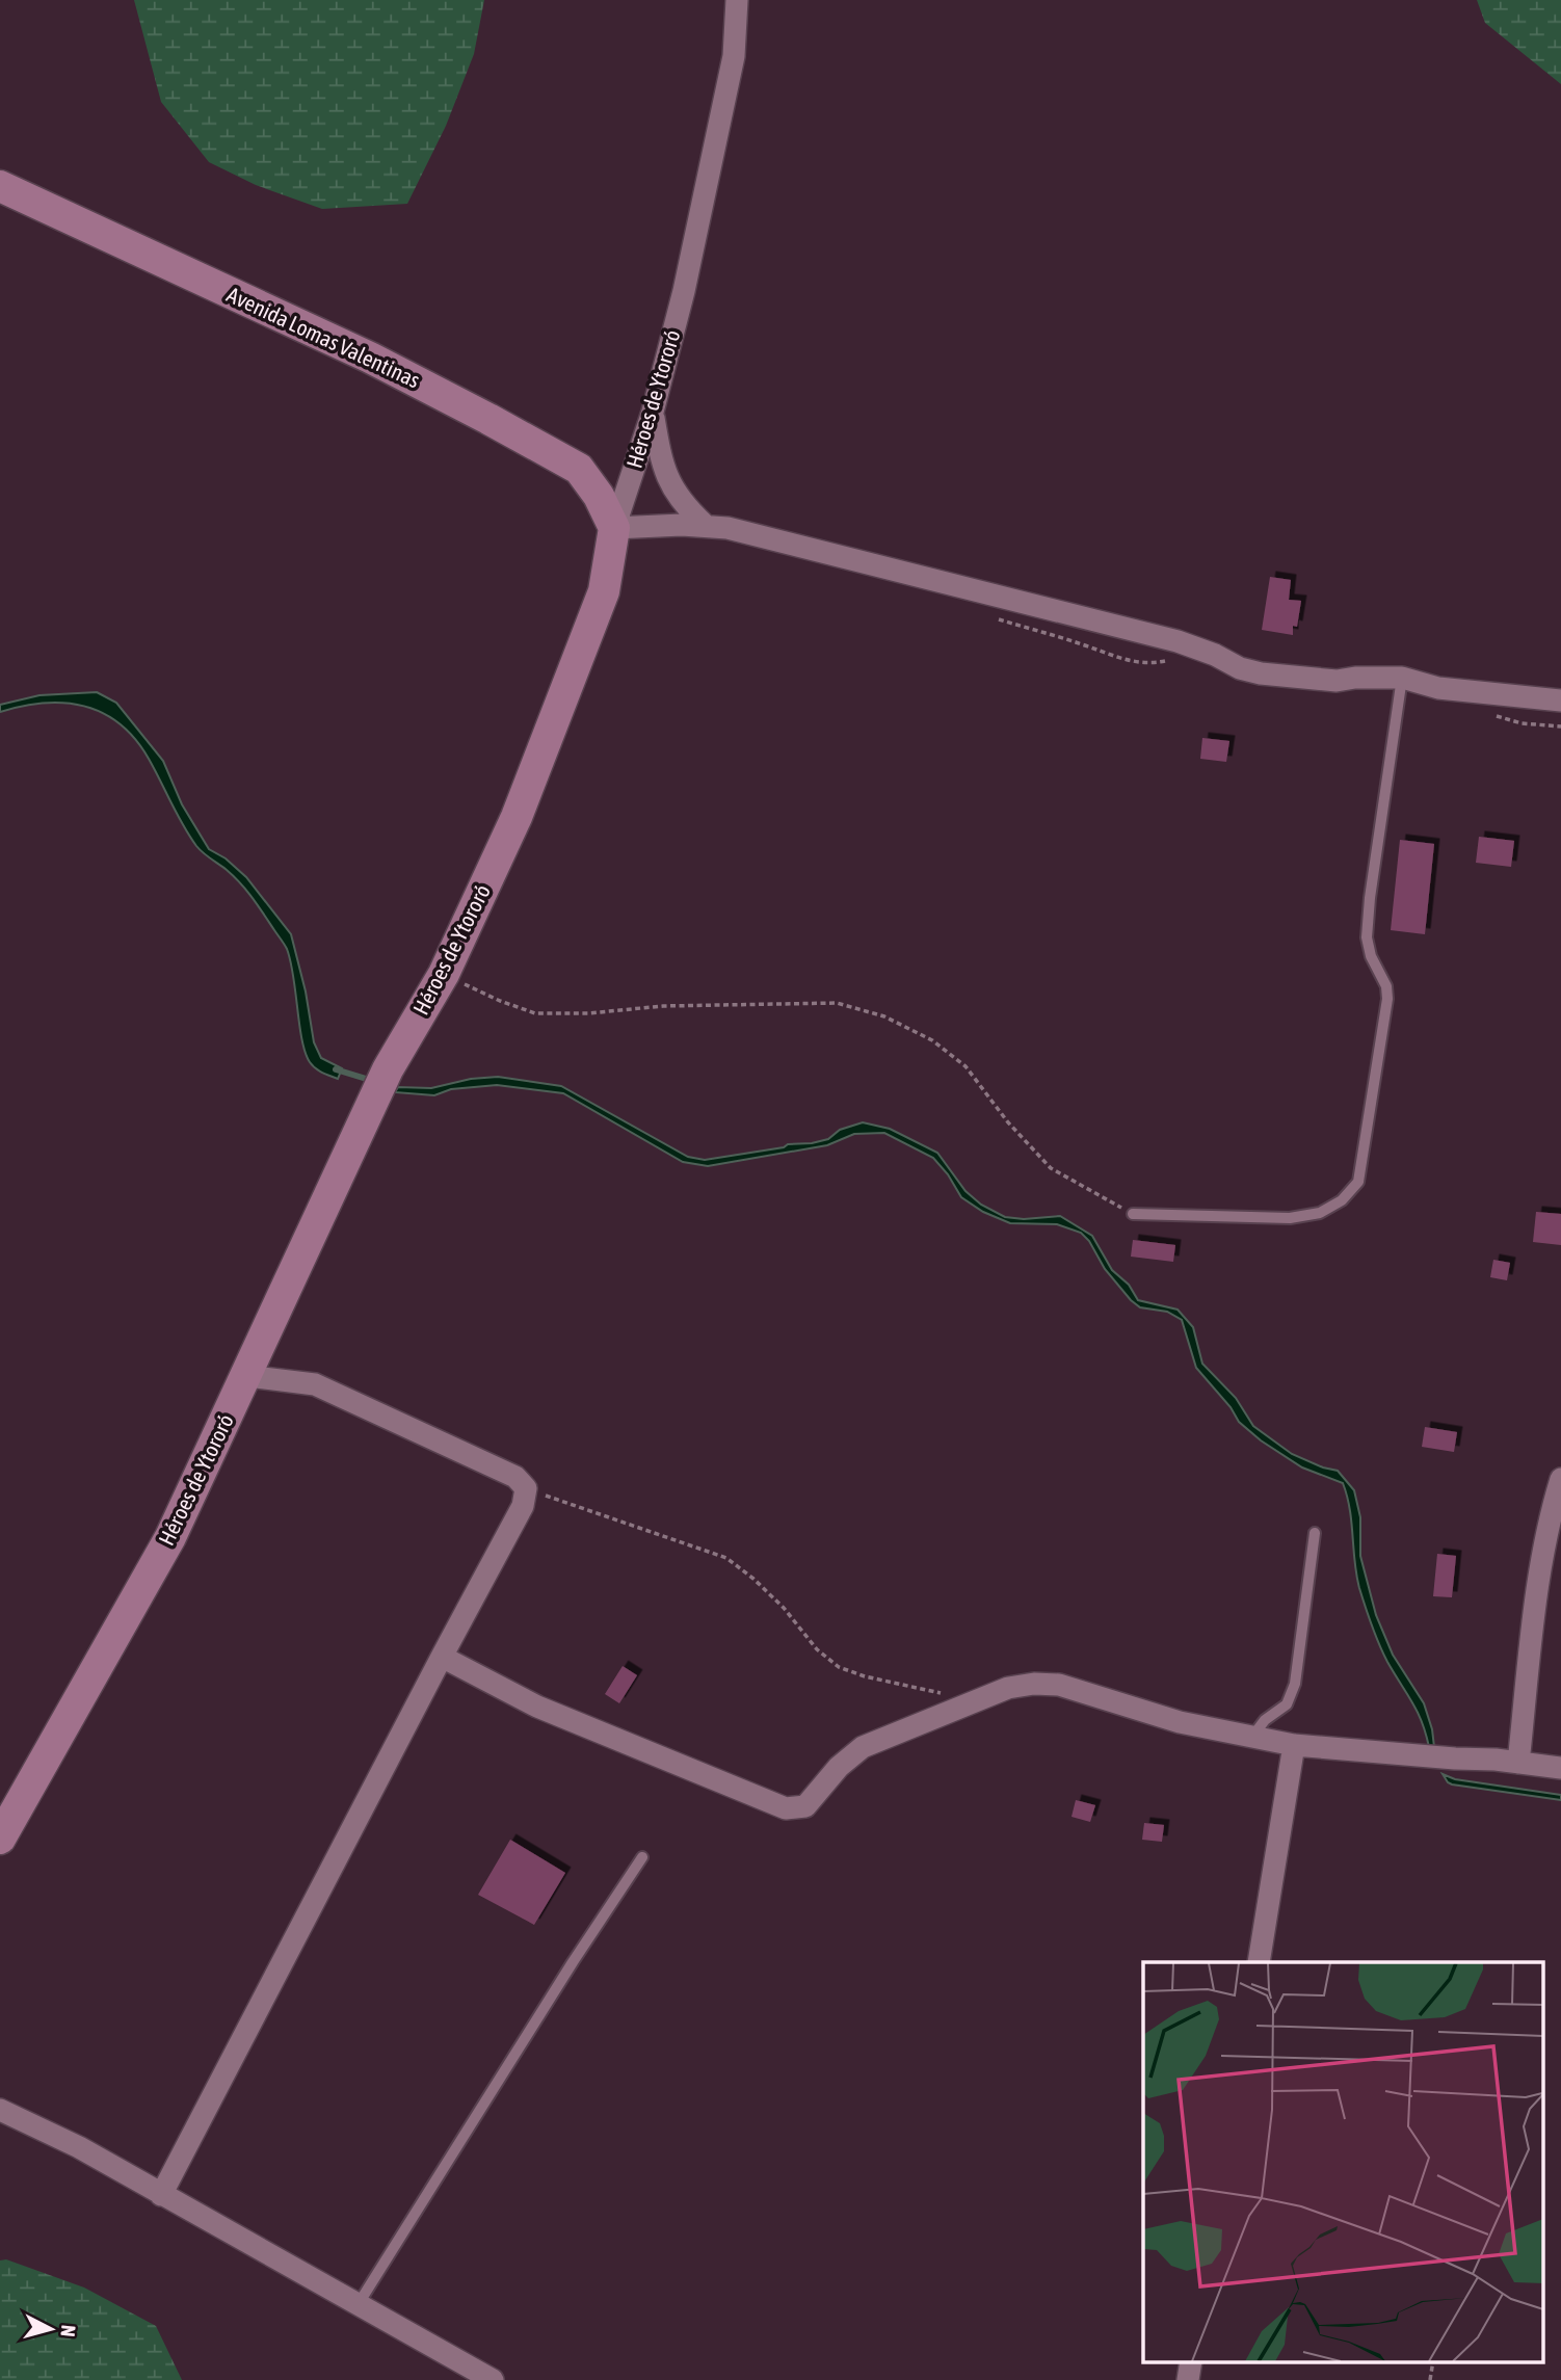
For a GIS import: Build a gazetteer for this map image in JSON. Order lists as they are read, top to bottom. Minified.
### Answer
{"streets":{"main road":["Avenida Lomas Valentinas","Héroes de Ytororó"]},"crossings":[["Avenida Lomas Valentinas","Héroes de Ytororó"]],"north":"right"}
